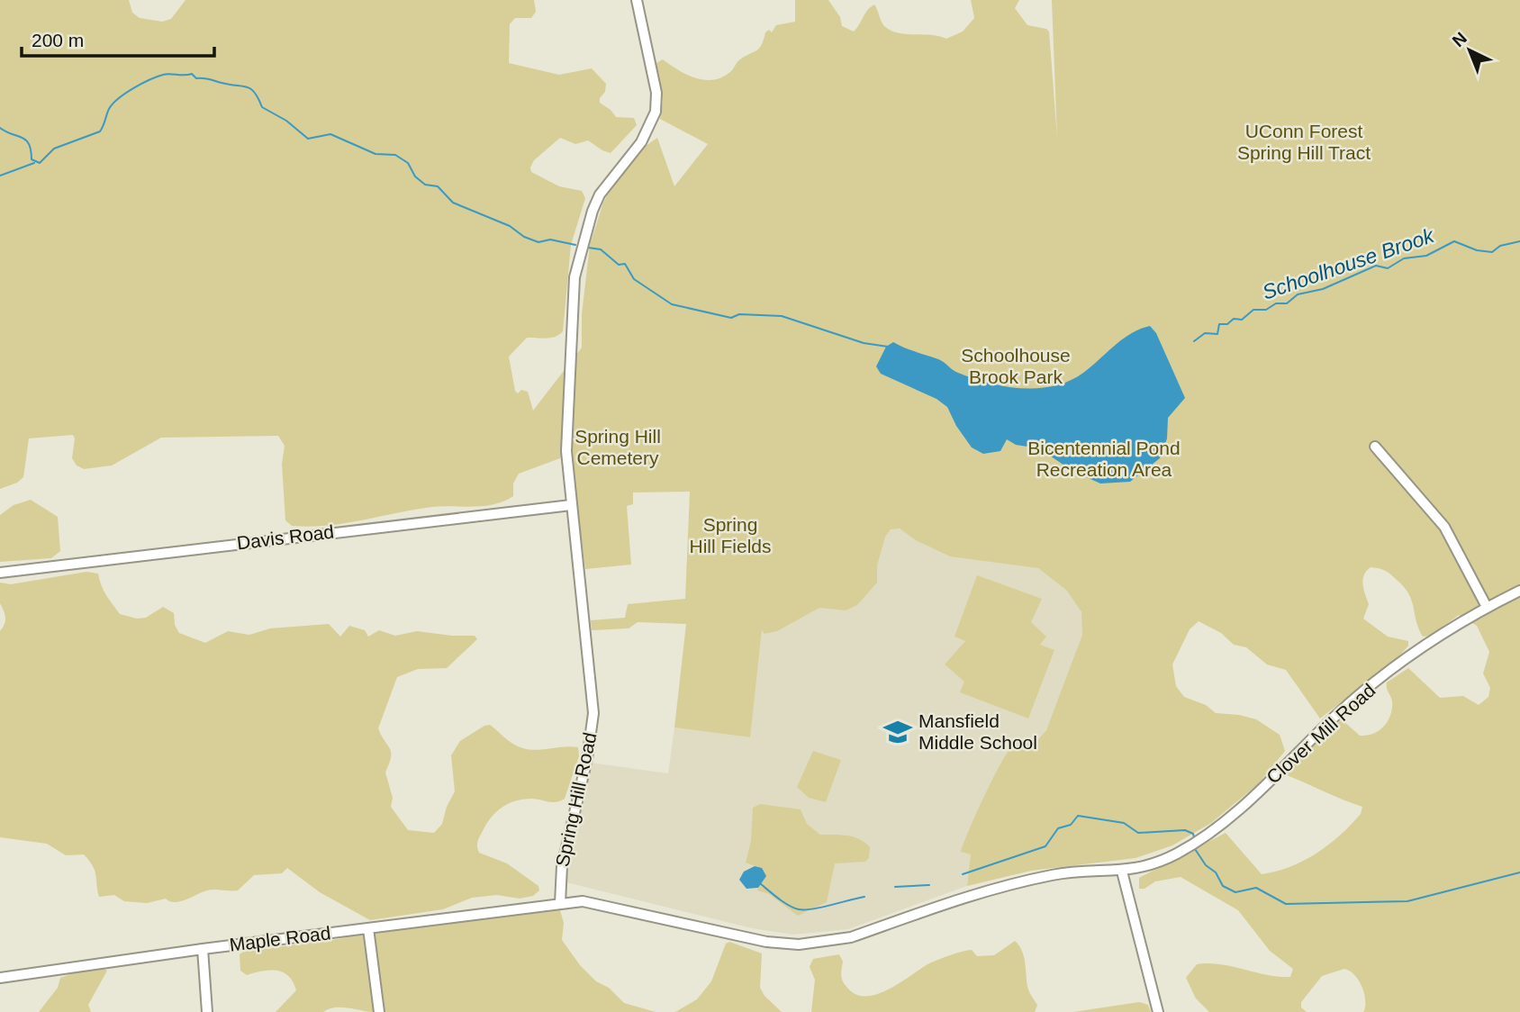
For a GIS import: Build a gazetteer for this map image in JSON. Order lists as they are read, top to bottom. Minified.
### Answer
{"streets":{"street":["Davis Road","Clover Mill Road","Spring Hill Road","Maple Road"]},"crossings":[["Davis Road","Spring Hill Road"],["Spring Hill Road","Maple Road"]],"water":["Schoolhouse Brook"],"parks":["UConn Forest Spring Hill Tract","Schoolhouse Brook Park","Spring Hill Cemetery","Bicentennial Pond Recreation Area","Spring Hill Fields"],"places":{"school or university":["Mansfield Middle School"]},"scale_bar":"200 m","north":"top left"}
